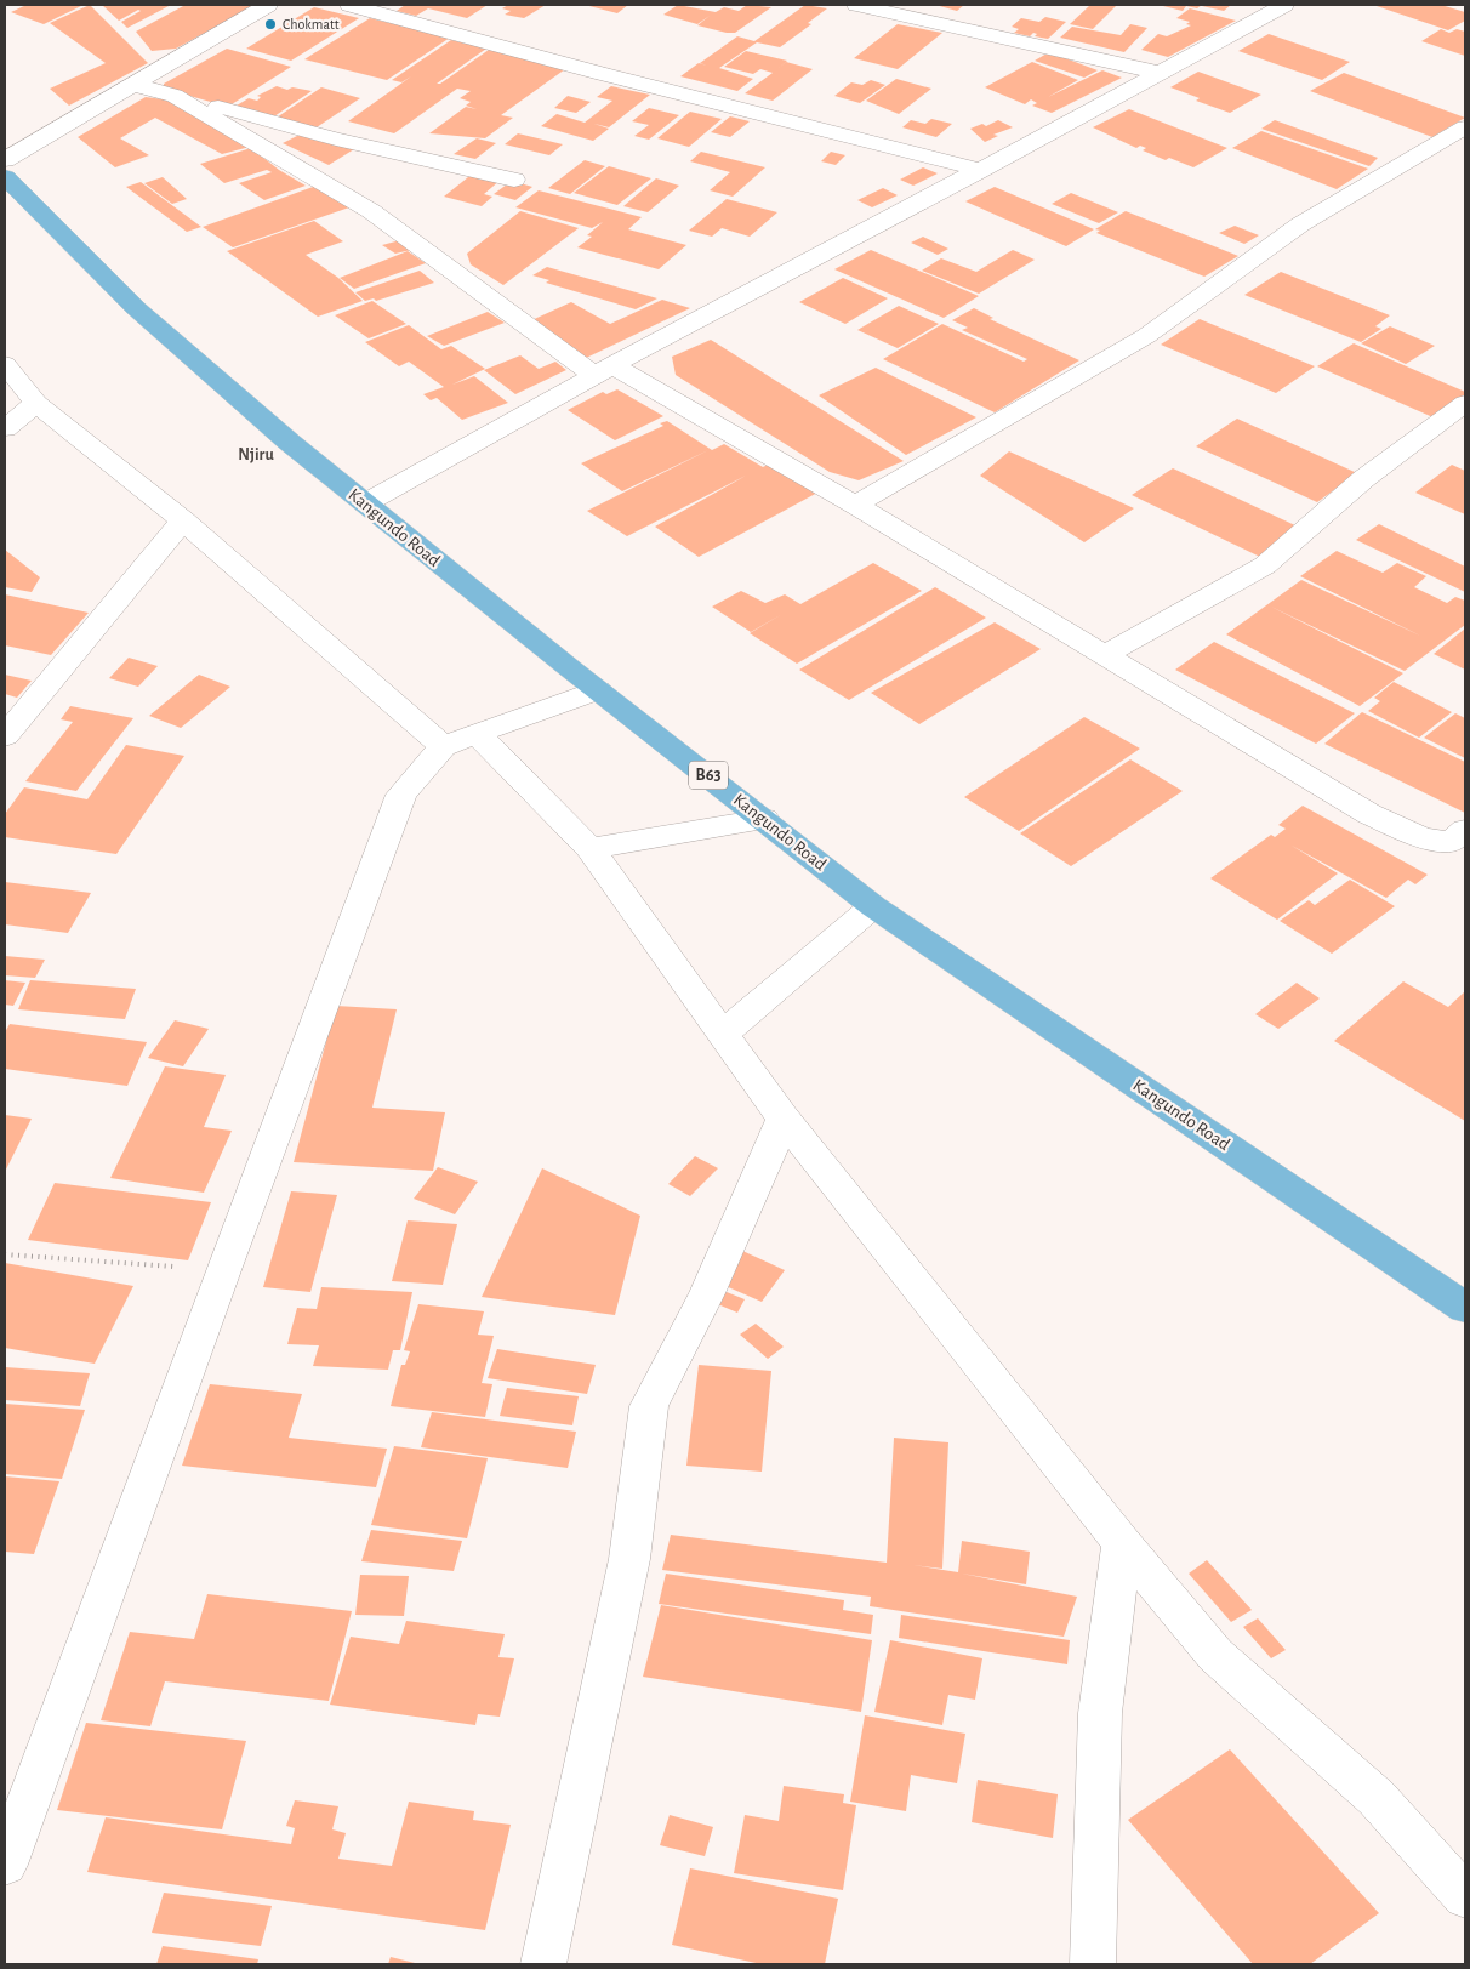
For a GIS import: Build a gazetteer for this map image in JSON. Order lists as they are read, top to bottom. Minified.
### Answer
{"streets":{"highway":["Kangundo Road","B63"]},"districts":["Njiru"],"places":["Chokmatt"]}
